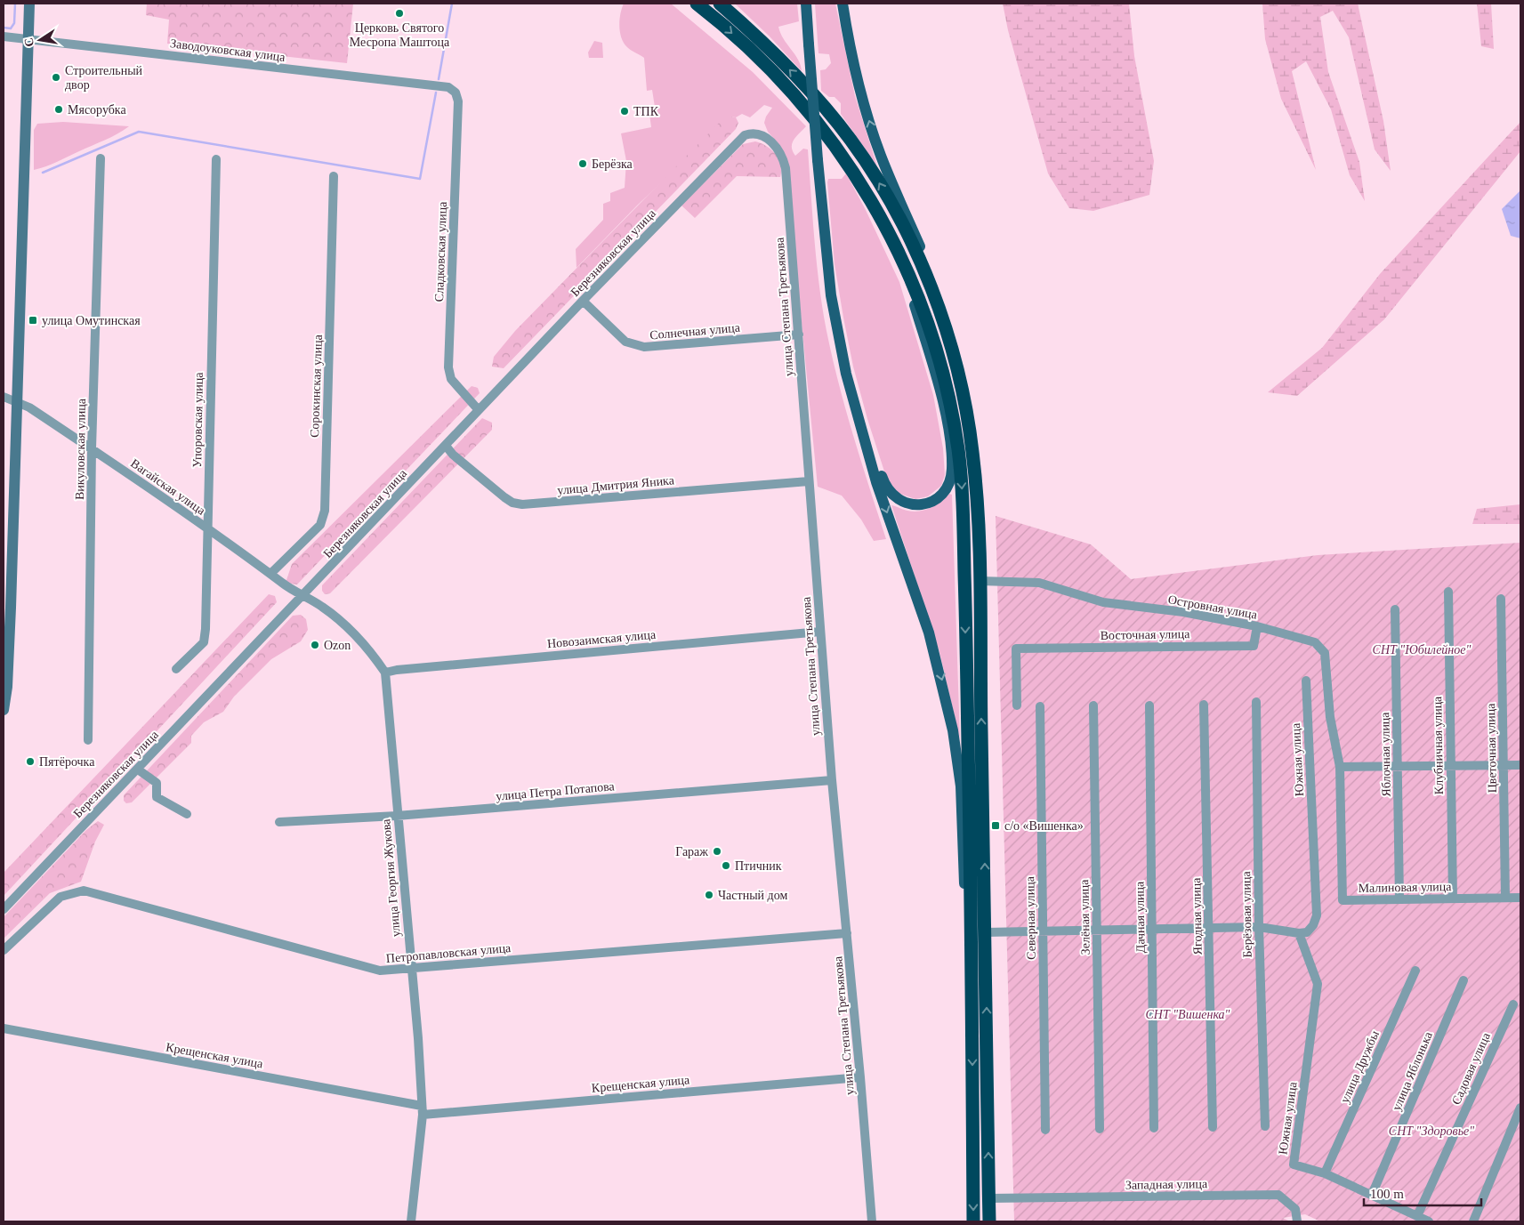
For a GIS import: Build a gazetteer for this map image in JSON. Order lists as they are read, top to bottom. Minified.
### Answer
{"streets":{"street":["Заводоуковская улица","Сладковская улица","Березняковская улица","улица Степана Третьякова","Солнечная улица","Сорокинская улица","Упоровская улица","Викуловская улица","улица Дмитрия Яника","Вагайская улица","Островная улица","Восточная улица","Новозаимская улица","Клубничная улица","Цветочная улица","Яблочная улица","Южная улица","улица Петра Потапова","улица Георгия Жукова","Малиновая улица","Берёзовая улица","Ягодная улица","Зелёная улица","Дачная улица","Северная улица","Петропавловская улица","Крещенская улица","улица Дружбы","Садовая улица","улица Яблонька","Западная улица"]},"crossings":[["Заводоуковская улица","Сладковская улица"],["Сладковская улица","Березняковская улица"],["Березняковская улица","улица Степана Третьякова"],["Березняковская улица","Солнечная улица"],["Березняковская улица","улица Дмитрия Яника"],["Березняковская улица","Вагайская улица"],["улица Степана Третьякова","Солнечная улица"],["улица Степана Третьякова","улица Дмитрия Яника"],["улица Степана Третьякова","Новозаимская улица"],["улица Степана Третьякова","улица Петра Потапова"],["улица Степана Третьякова","Петропавловская улица"],["улица Степана Третьякова","Крещенская улица"],["Сорокинская улица","Вагайская улица"],["Упоровская улица","Вагайская улица"],["Викуловская улица","Вагайская улица"],["Островная улица","Восточная улица"],["Островная улица","Малиновая улица"],["Новозаимская улица","улица Георгия Жукова"],["Клубничная улица","Малиновая улица"],["Цветочная улица","Малиновая улица"],["Яблочная улица","Малиновая улица"],["Южная улица","улица Дружбы"],["Южная улица","Садовая улица"],["Южная улица","улица Яблонька"],["улица Петра Потапова","улица Георгия Жукова"],["улица Георгия Жукова","Петропавловская улица"],["улица Георгия Жукова","Крещенская улица"]],"parks":["СНТ \"Юбилейное\"","СНТ \"Вишенка\"","СНТ \"Здоровье\""],"places":{"other":["Церковь Святого Месропа Маштоца","Строительный двор","Мясорубка","ТПК","Берёзка","Ozon","Пятёрочка","Гараж","Птичник","Частный дом"],"transit":["улица Омутинская","с/о «Вишенка»"]},"scale_bar":"100 m","north":"left"}
